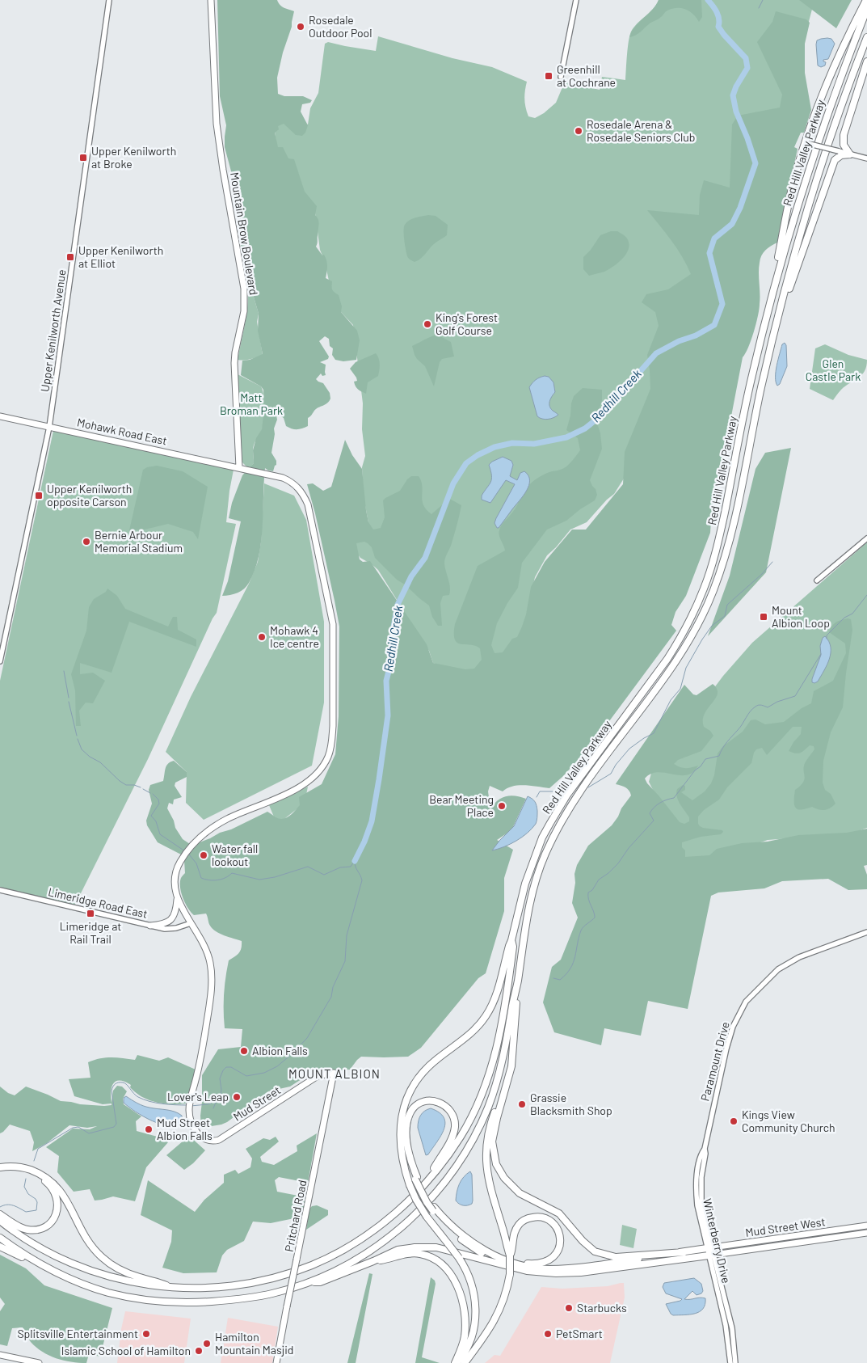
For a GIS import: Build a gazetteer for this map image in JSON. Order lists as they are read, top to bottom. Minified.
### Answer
{"streets":{"highway":["Red Hill Valley Parkway"],"main road":["Mountain Brow Boulevard","Mohawk Road East","Mud Street","Pritchard Road","Mud Street West"],"street":["Upper Kenilworth Avenue","Limeridge Road East","Paramount Drive","Winterberry Drive"]},"crossings":[["Mountain Brow Boulevard","Mohawk Road East"],["Upper Kenilworth Avenue","Mohawk Road East"],["Limeridge Road East","Mud Street"],["Paramount Drive","Winterberry Drive"],["Mud Street","Pritchard Road"],["Mud Street West","Winterberry Drive"]],"districts":["MOUNT ALBION"],"water":["Redhill Creek"],"parks":["Glen Castle Park","Matt Broman Park"],"places":{"other":["Rosedale Outdoor Pool","Rosedale Arena & Rosedale Seniors Club","King's Forest Golf Course","Bernie Arbour Memorial Stadium","Mohawk 4 Ice centre","Bear Meeting Place","Water fall lookout","Albion Falls","Lover's Leap","Grassie Blacksmith Shop","Kings View Community Church","Mud Street Albion Falls","Starbucks","Splitsville Entertainment","PetSmart","Hamilton Mountain Masjid","Islamic School of Hamilton"],"transit":["Greenhill at Cochrane","Upper Kenilworth at Broke","Upper Kenilworth at Elliot","Upper Kenilworth opposite Carson","Mount Albion Loop","Limeridge at Rail Trail"]}}
